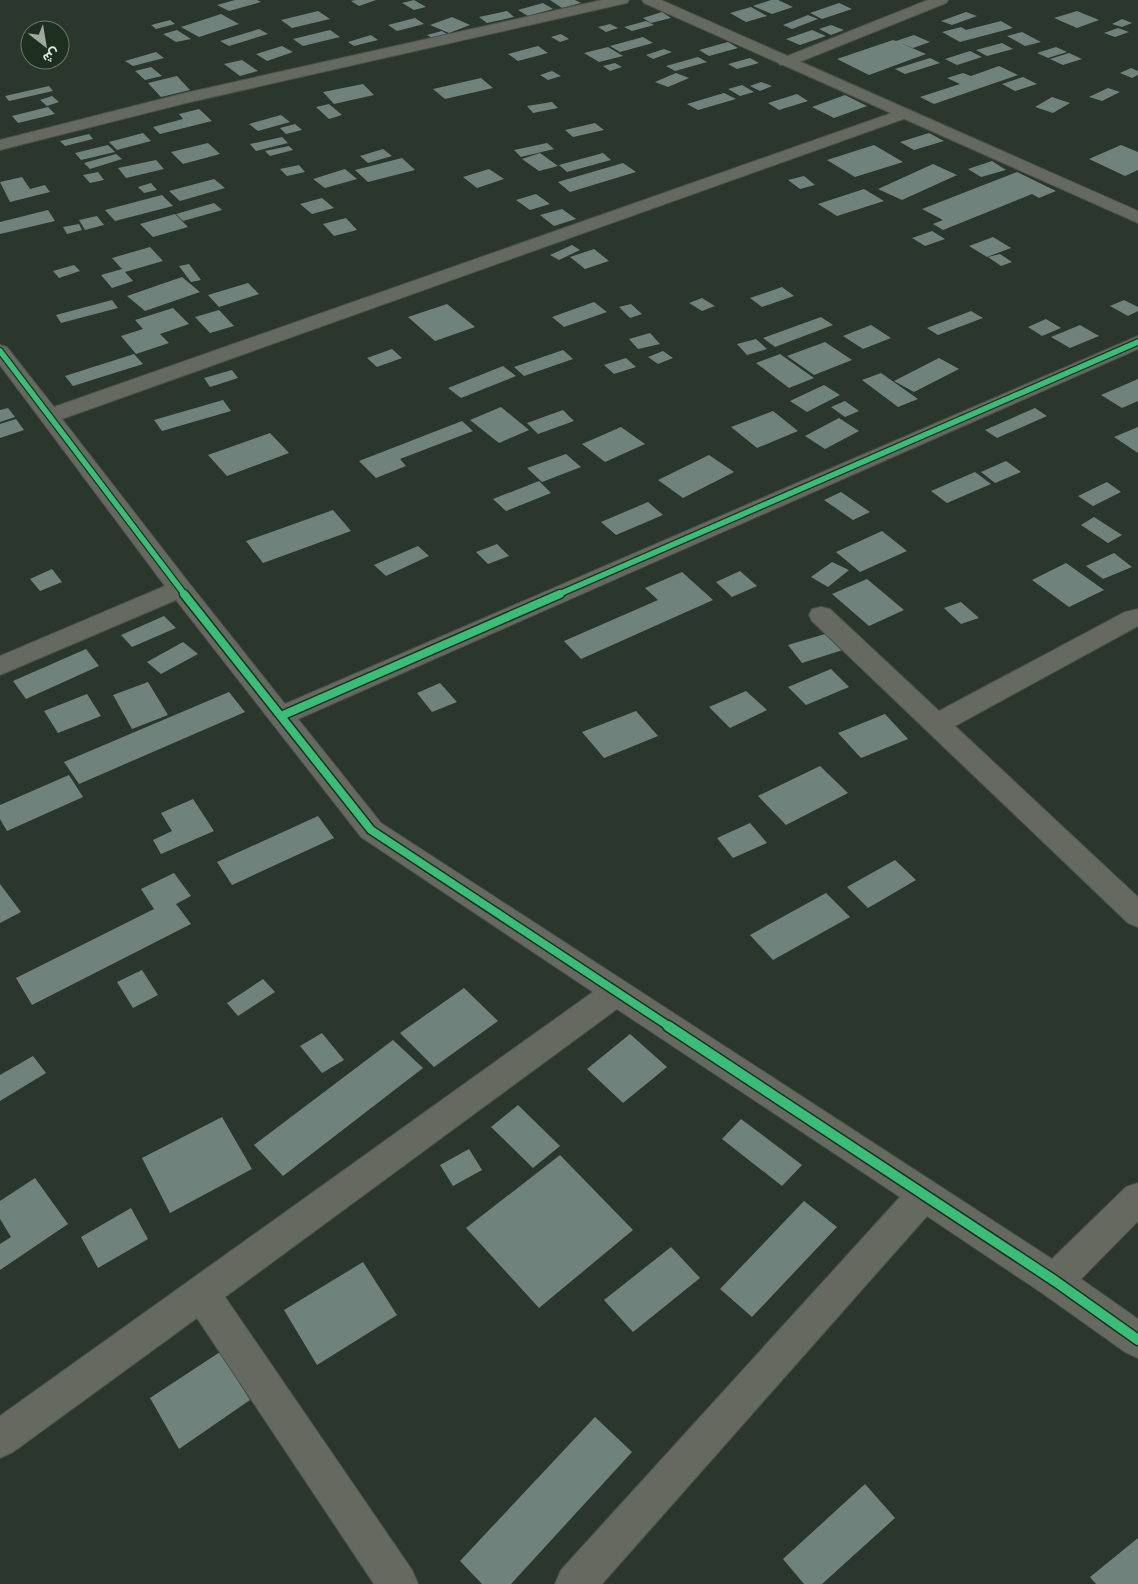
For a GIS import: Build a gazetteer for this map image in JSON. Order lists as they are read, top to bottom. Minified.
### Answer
{"north":"bottom right"}
